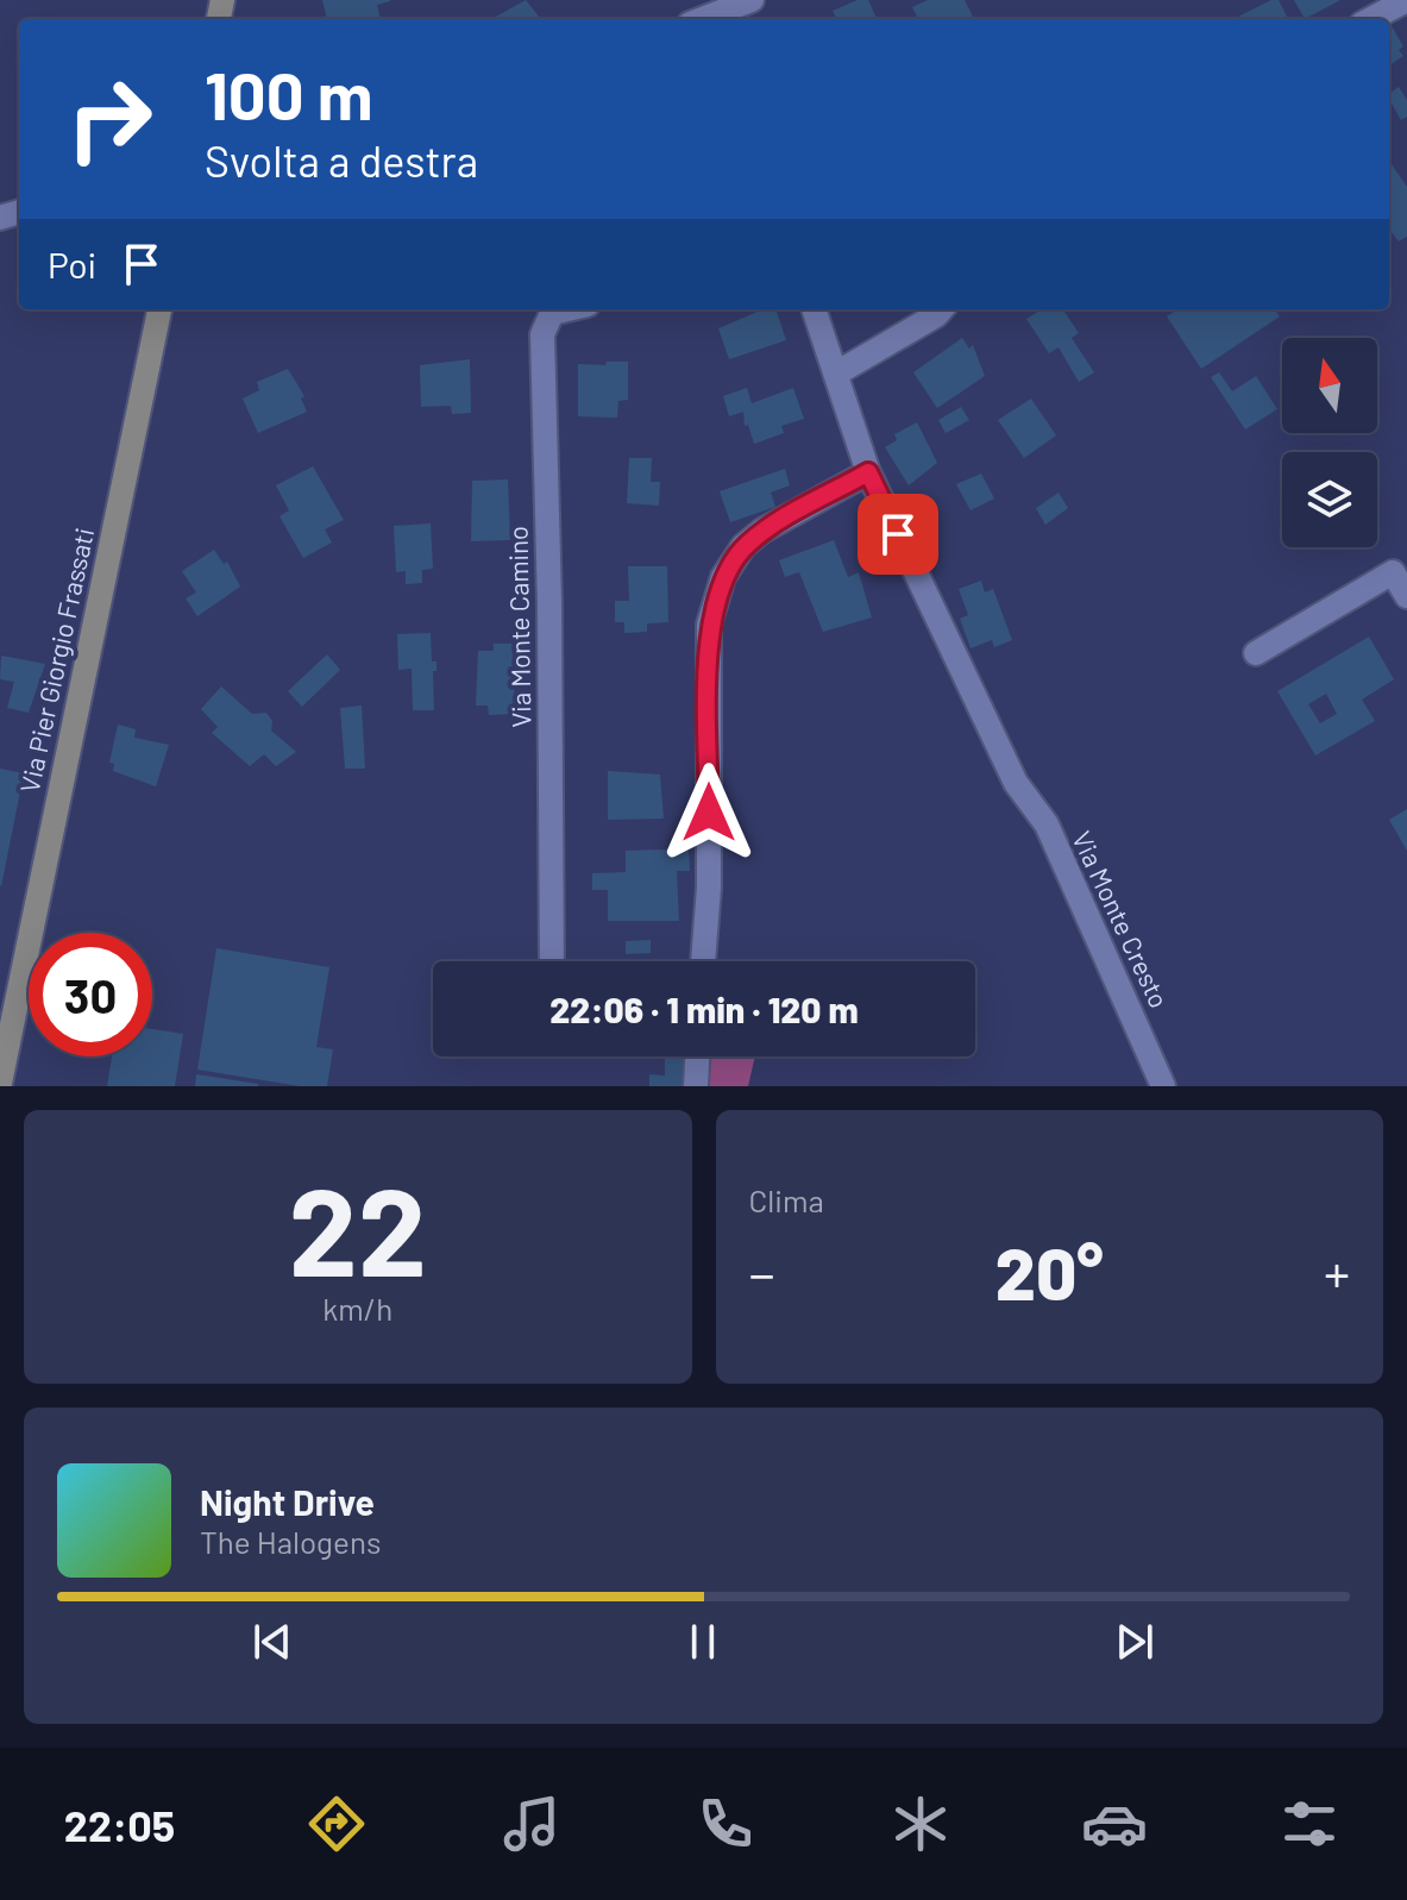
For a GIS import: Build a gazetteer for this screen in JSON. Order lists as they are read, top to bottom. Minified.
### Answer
{"streets":{"street":["Via Monte Camino","Via Pier Giorgio Frassati","Via Monte Cresto"]},"north":"top","page":{"turn":["100 m","Svolta a destra"],"then":"Poi","limit":"30","trip":"22:06 · 1 min · 120 m","tile":[["22","km/h"],"Clima"],"heat":["−","20°","+"],"song":["Night Drive","The Halogens"],"tabs":"22:05"}}
